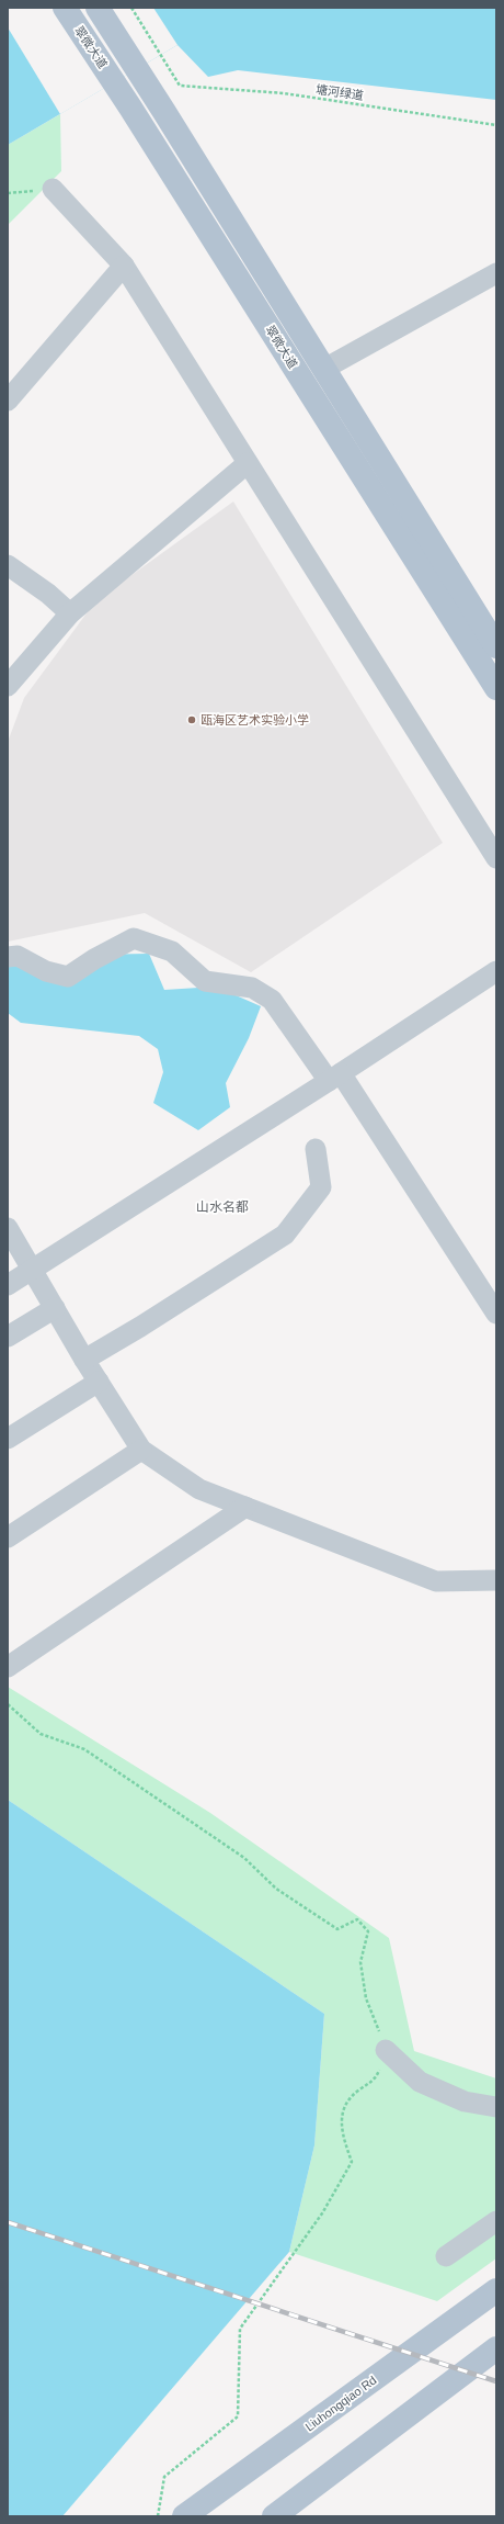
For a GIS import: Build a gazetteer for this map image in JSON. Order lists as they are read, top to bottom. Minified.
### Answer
{"streets":{"main road":["翠微大道","Liuhongqiao Rd"],"path":["塘河绿道"]},"districts":["山水名都"],"places":["瓯海区艺术实验小学"]}
